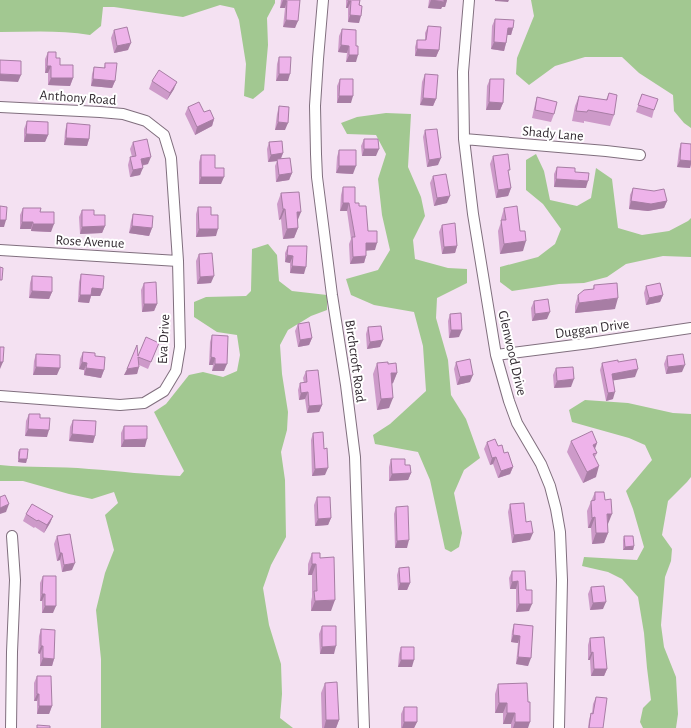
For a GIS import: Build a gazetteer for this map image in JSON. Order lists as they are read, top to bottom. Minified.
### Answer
{"streets":{"street":["Anthony Road","Shady Lane","Rose Avenue","Duggan Drive","Eva Drive","Glenwood Drive","Birchcroft Road"]},"crossings":[["Anthony Road","Eva Drive"],["Shady Lane","Glenwood Drive"],["Rose Avenue","Eva Drive"],["Duggan Drive","Glenwood Drive"]]}
